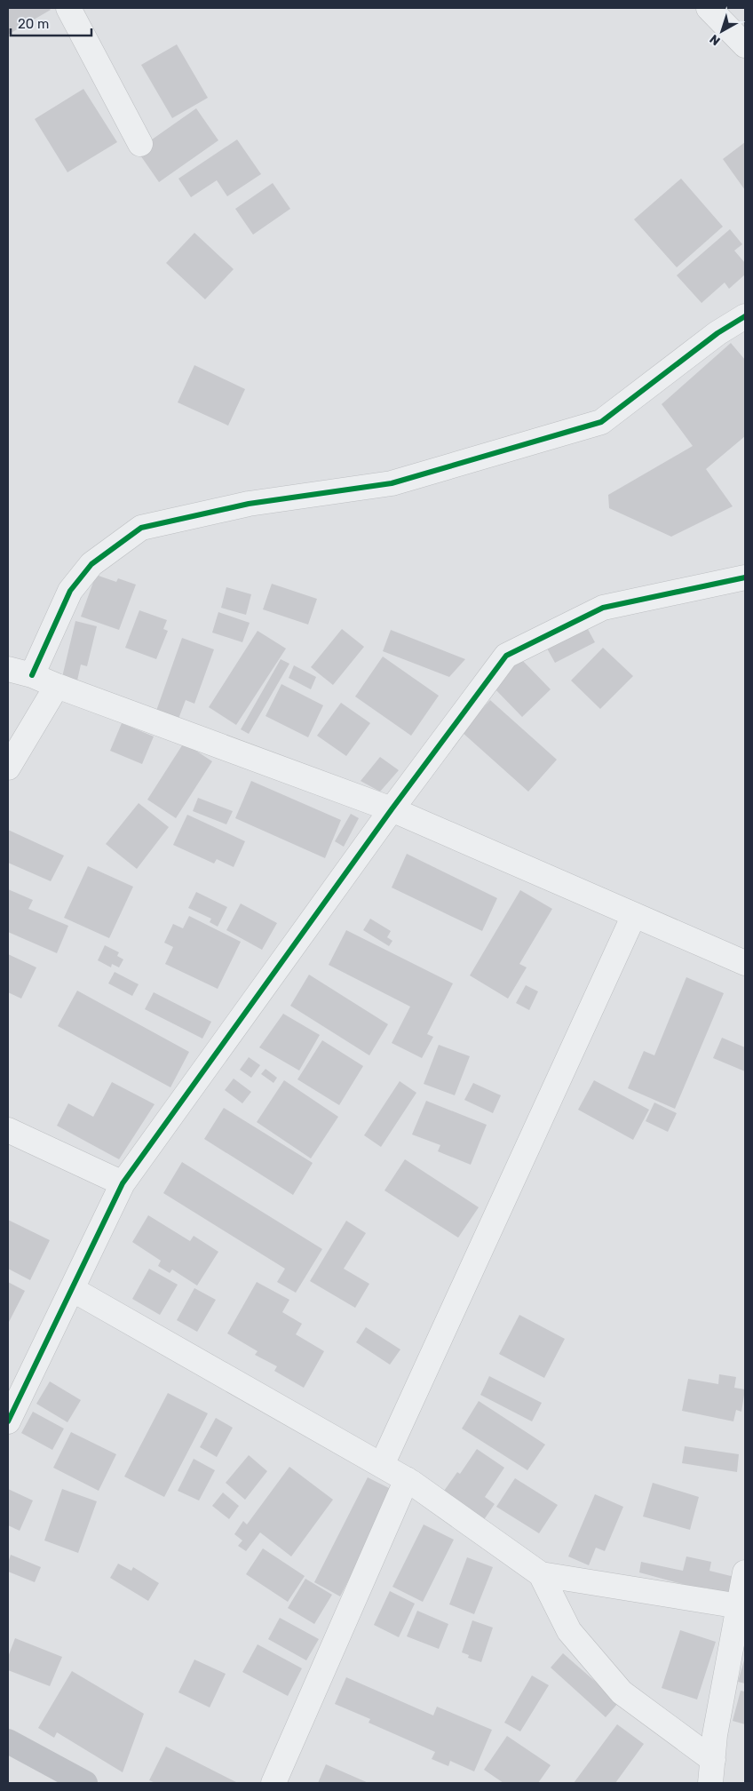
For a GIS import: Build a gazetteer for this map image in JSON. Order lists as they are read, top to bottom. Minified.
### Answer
{"scale_bar":"20 m","north":"bottom left"}
